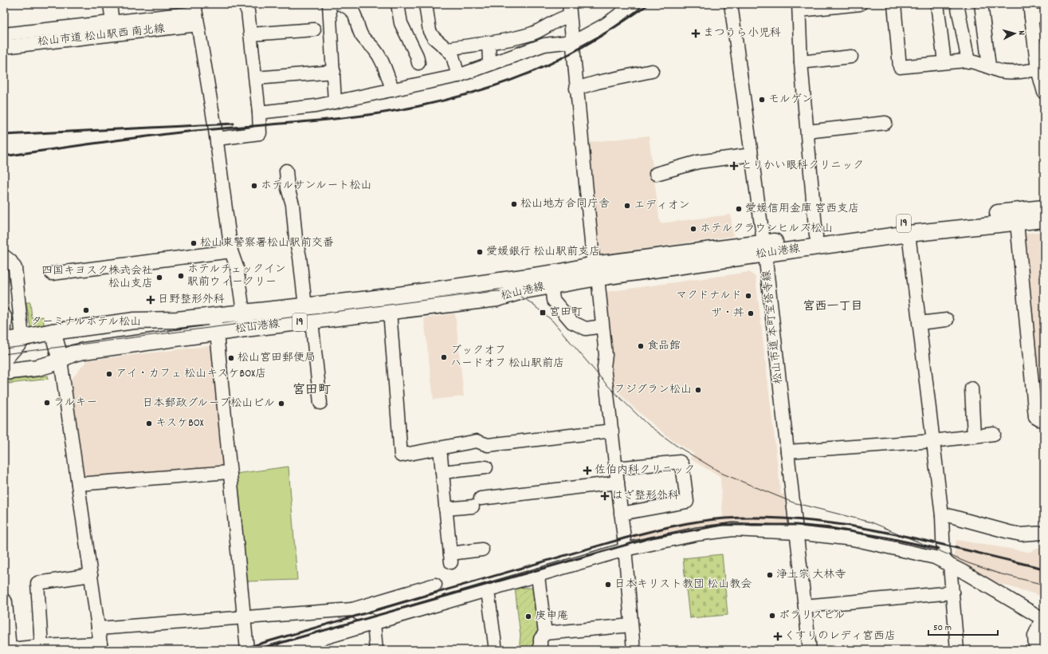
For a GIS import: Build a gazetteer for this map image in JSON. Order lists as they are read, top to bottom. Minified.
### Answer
{"streets":{"main road":["19","松山港線"],"street":["松山市道 松山駅西 南北線","松山市道 本町宝塔寺線"]},"crossings":[["松山港線","松山市道 本町宝塔寺線"]],"districts":["宮西一丁目","宮田町"],"places":{"health":["まつうら小児科","とりかい眼科クリニック","日野整形外科","佐伯内科クリニック","はざ整形外科","くすりのレディ宮西店"],"other":["モルゲン","ホテルサンルート松山","松山地方合同庁舎","エディオン","愛媛信用金庫 宮西支店","ホテルクラウンヒルズ松山","松山東警察署松山駅前交番","愛媛銀行 松山駅前支店","ホテルチェックイン 駅前ウィークリー","四国キヨスク株式会社 松山支店","マクドナルド","ターミナルホテル松山","ザ・丼","食品館","ブックオフ ハードオフ 松山駅前店","松山宮田郵便局","アイ・カフェ 松山キスケBOX店","フジグラン松山","ラルキー","日本郵政グループ松山ビル","キスケBOX","浄土宗 大林寺","日本キリスト教団 松山教会","ポラリスビル","庚申庵"],"transit":["宮田町"]},"scale_bar":"50 m","north":"right"}
